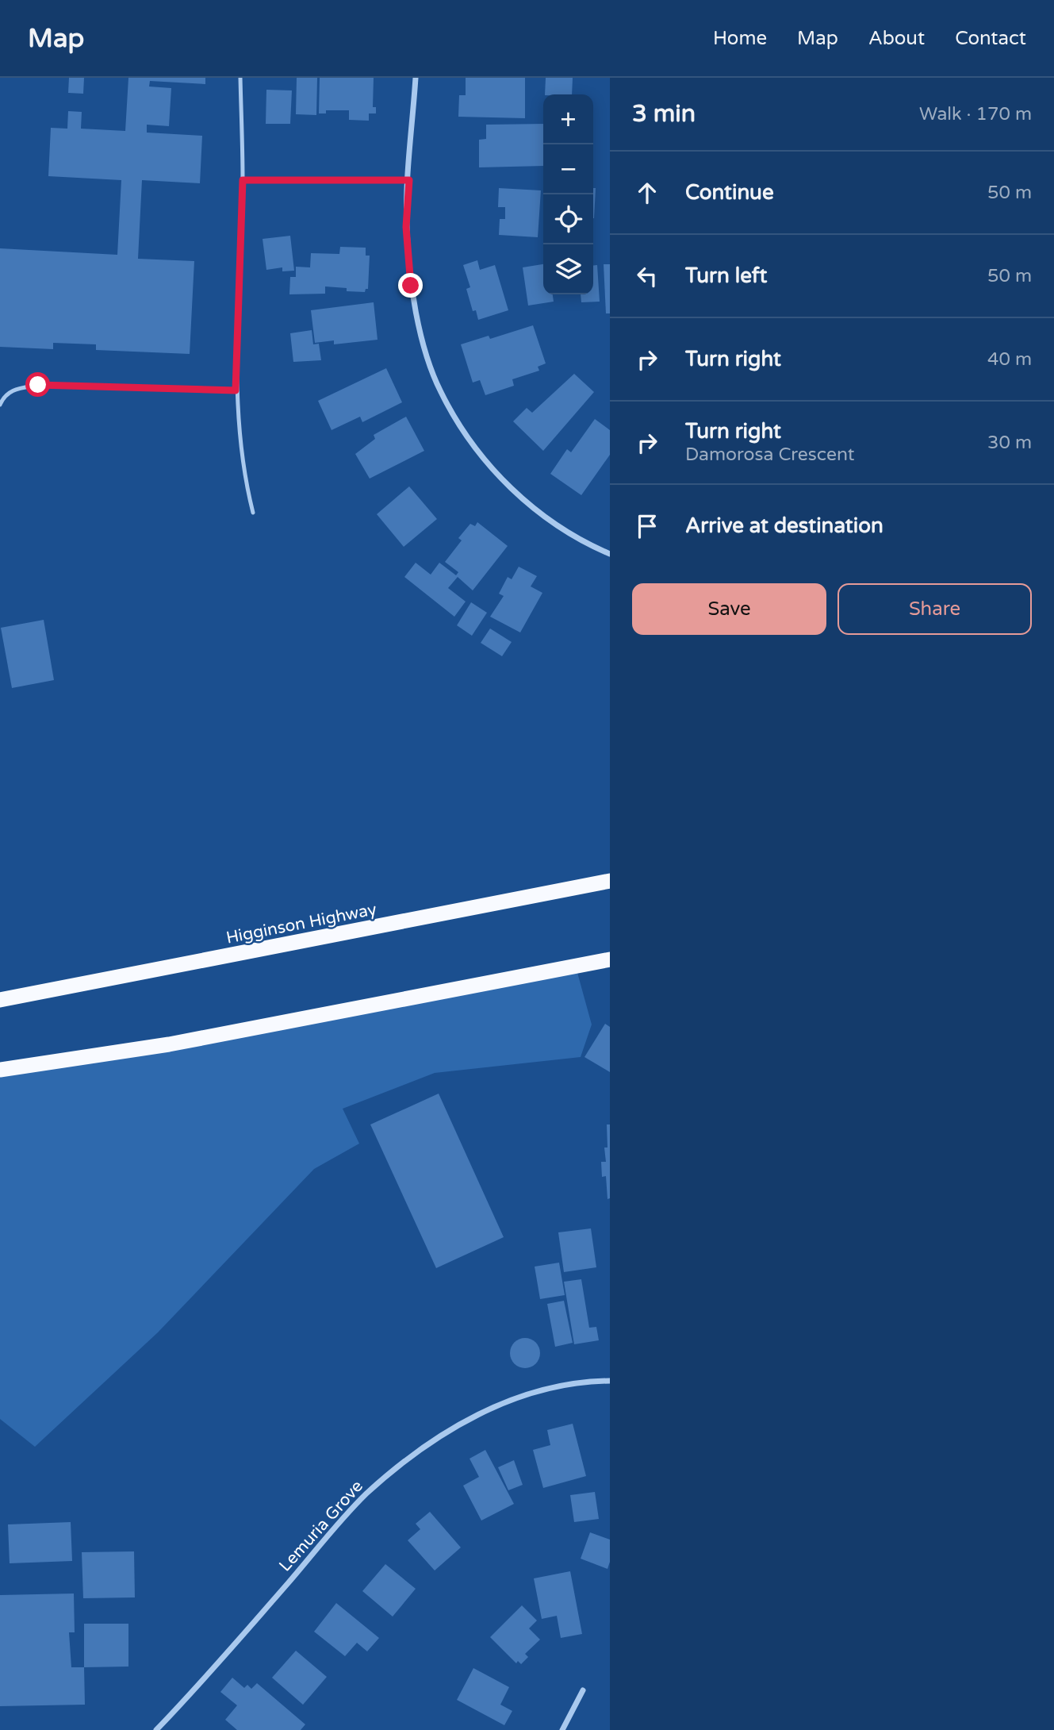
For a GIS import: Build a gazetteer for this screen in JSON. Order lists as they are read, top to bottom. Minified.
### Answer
{"streets":{"highway":["Higginson Highway"],"street":["Lemuria Grove"]},"page":{"header":"Map","nav":["Home","Map","About","Contact"],"heading":["3 min","Walk · 170 m"],"map_buttons":["+","−"],"list":[["Continue","50 m"],["Turn left","50 m"],["Turn right","40 m"],["Turn right","Damorosa Crescent","30 m"],"Arrive at destination"],"buttons":["Save","Share"]}}
